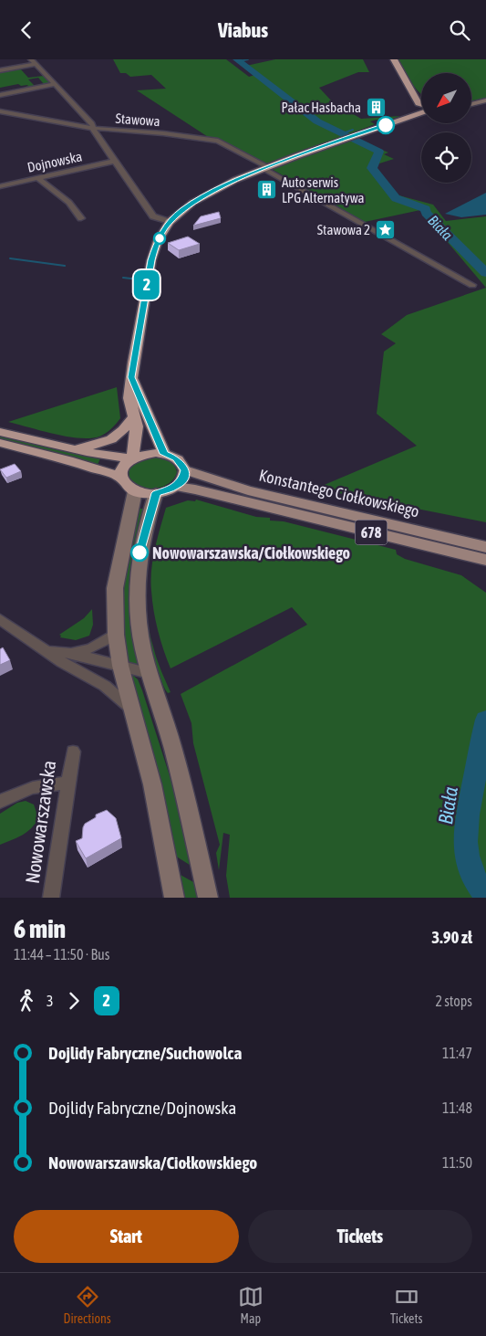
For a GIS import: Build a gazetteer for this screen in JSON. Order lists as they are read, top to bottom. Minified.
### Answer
{"streets":{"main road":["Konstantego Ciołkowskiego","678"],"street":["Stawowa","Dojnowska","Nowowarszawska"]},"crossings":[["Stawowa","Dojnowska"]],"water":["Biała"],"places":{"building":["Pałac Hasbacha","Auto serwis LPG Alternatywa"],"place":["Stawowa 2"],"other":["Nowowarszawska/Ciołkowskiego"]},"lines":["bus line 2"],"north":"bottom left","page":{"header":"Viabus","on_map":"2","heading":["6 min","11:44 – 11:50 · Bus","3.90 zł"],"legs":["3","2","2 stops"],"list":[{"name":"Dojlidy Fabryczne/Suchowolca","value":"11:47"},{"name":"Dojlidy Fabryczne/Dojnowska","value":"11:48"},{"name":"Nowowarszawska/Ciołkowskiego","value":"11:50"}],"buttons":["Start","Tickets"],"tabs":["Directions","Map","Tickets"]}}
